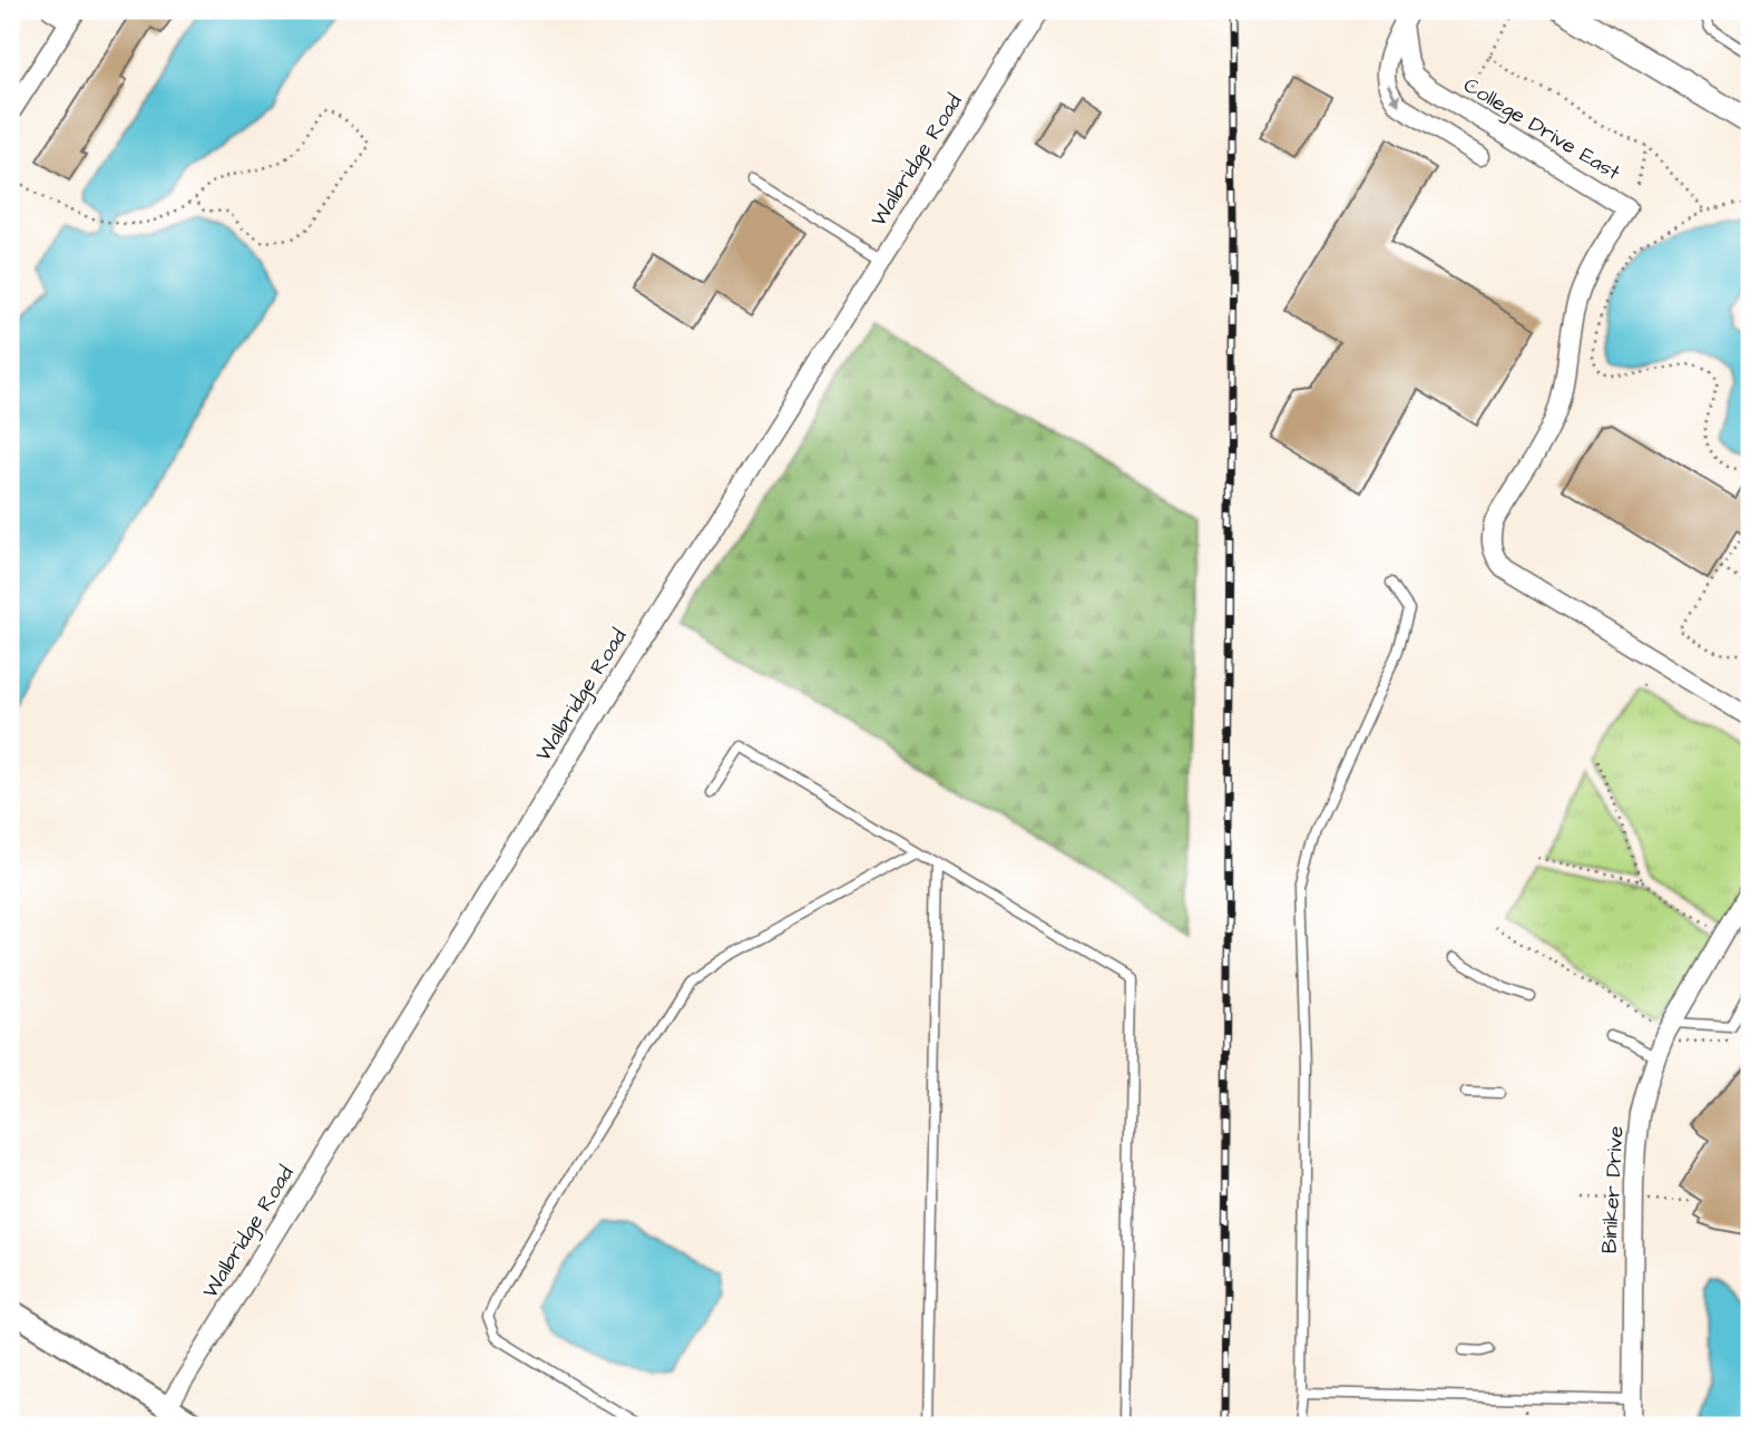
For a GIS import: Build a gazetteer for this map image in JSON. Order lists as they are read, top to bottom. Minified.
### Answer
{"streets":{"street":["College Drive East","Walbridge Road","Biniker Drive"]}}
